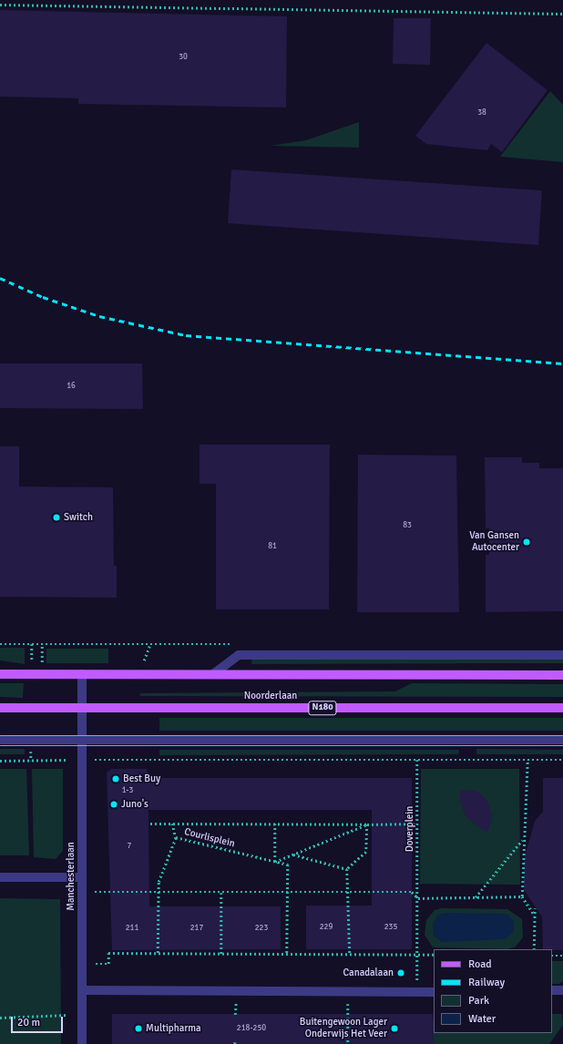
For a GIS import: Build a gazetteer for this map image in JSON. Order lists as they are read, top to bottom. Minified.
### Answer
{"streets":{"main road":["Noorderlaan","N180"],"street":["Manchesterlaan"],"path":["Doverplein","Courlisplein"]},"crossings":[["Noorderlaan","Manchesterlaan"],["Doverplein","Courlisplein"]],"places":["Switch","Van Gansen Autocenter","Best Buy","Juno's","Canadalaan","Multipharma","Buitengewoon Lager Onderwijs Het Veer"],"house_numbers":["30","38","16","83","81","1-3","7","229","235","211","217","223","218-250"],"legend":["Road","Railway","Park","Water"],"scale_bar":"20 m"}
